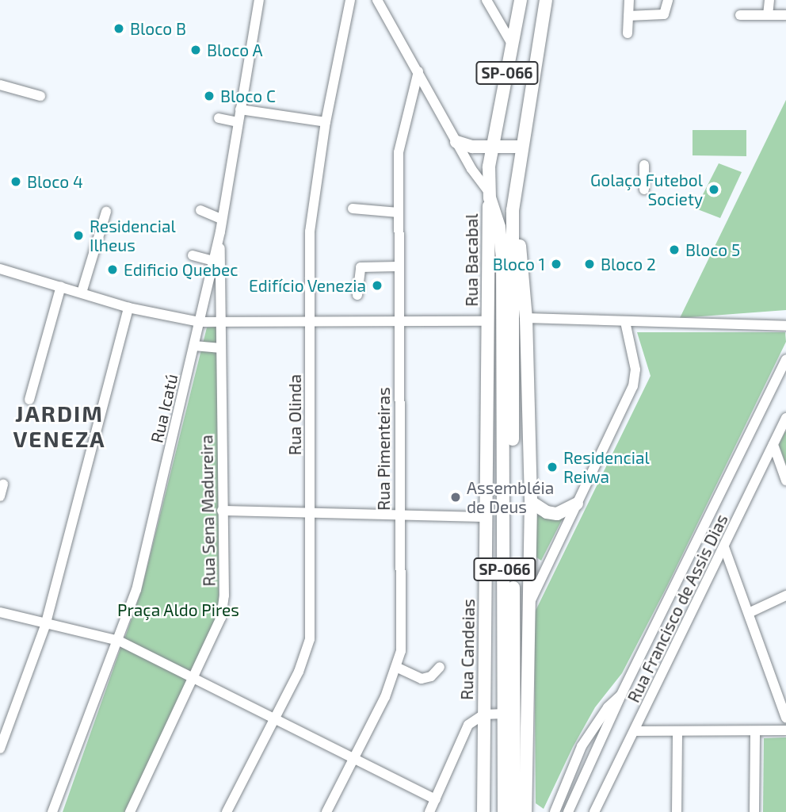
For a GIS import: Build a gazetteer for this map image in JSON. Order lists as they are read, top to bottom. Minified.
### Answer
{"streets":{"main road":["SP-066","Rua Bacabal","Rua Candeias"],"street":["Rua Icatú","Rua Olinda","Rua Pimenteiras","Rua Sena Madureira","Rua Francisco de Assis Dias"]},"crossings":[["SP-066","Rua Bacabal"],["Rua Bacabal","Rua Candeias"],["Rua Icatú","Rua Sena Madureira"]],"districts":["JARDIM VENEZA"],"parks":["Praça Aldo Pires"],"places":["Bloco B","Bloco A","Bloco C","Bloco 4","Golaço Futebol Society","Residencial Ilheus","Bloco 5","Bloco 1","Bloco 2","Edificio Quebec","Edifício Venezia","Residencial Reiwa","Assembléia de Deus"]}
